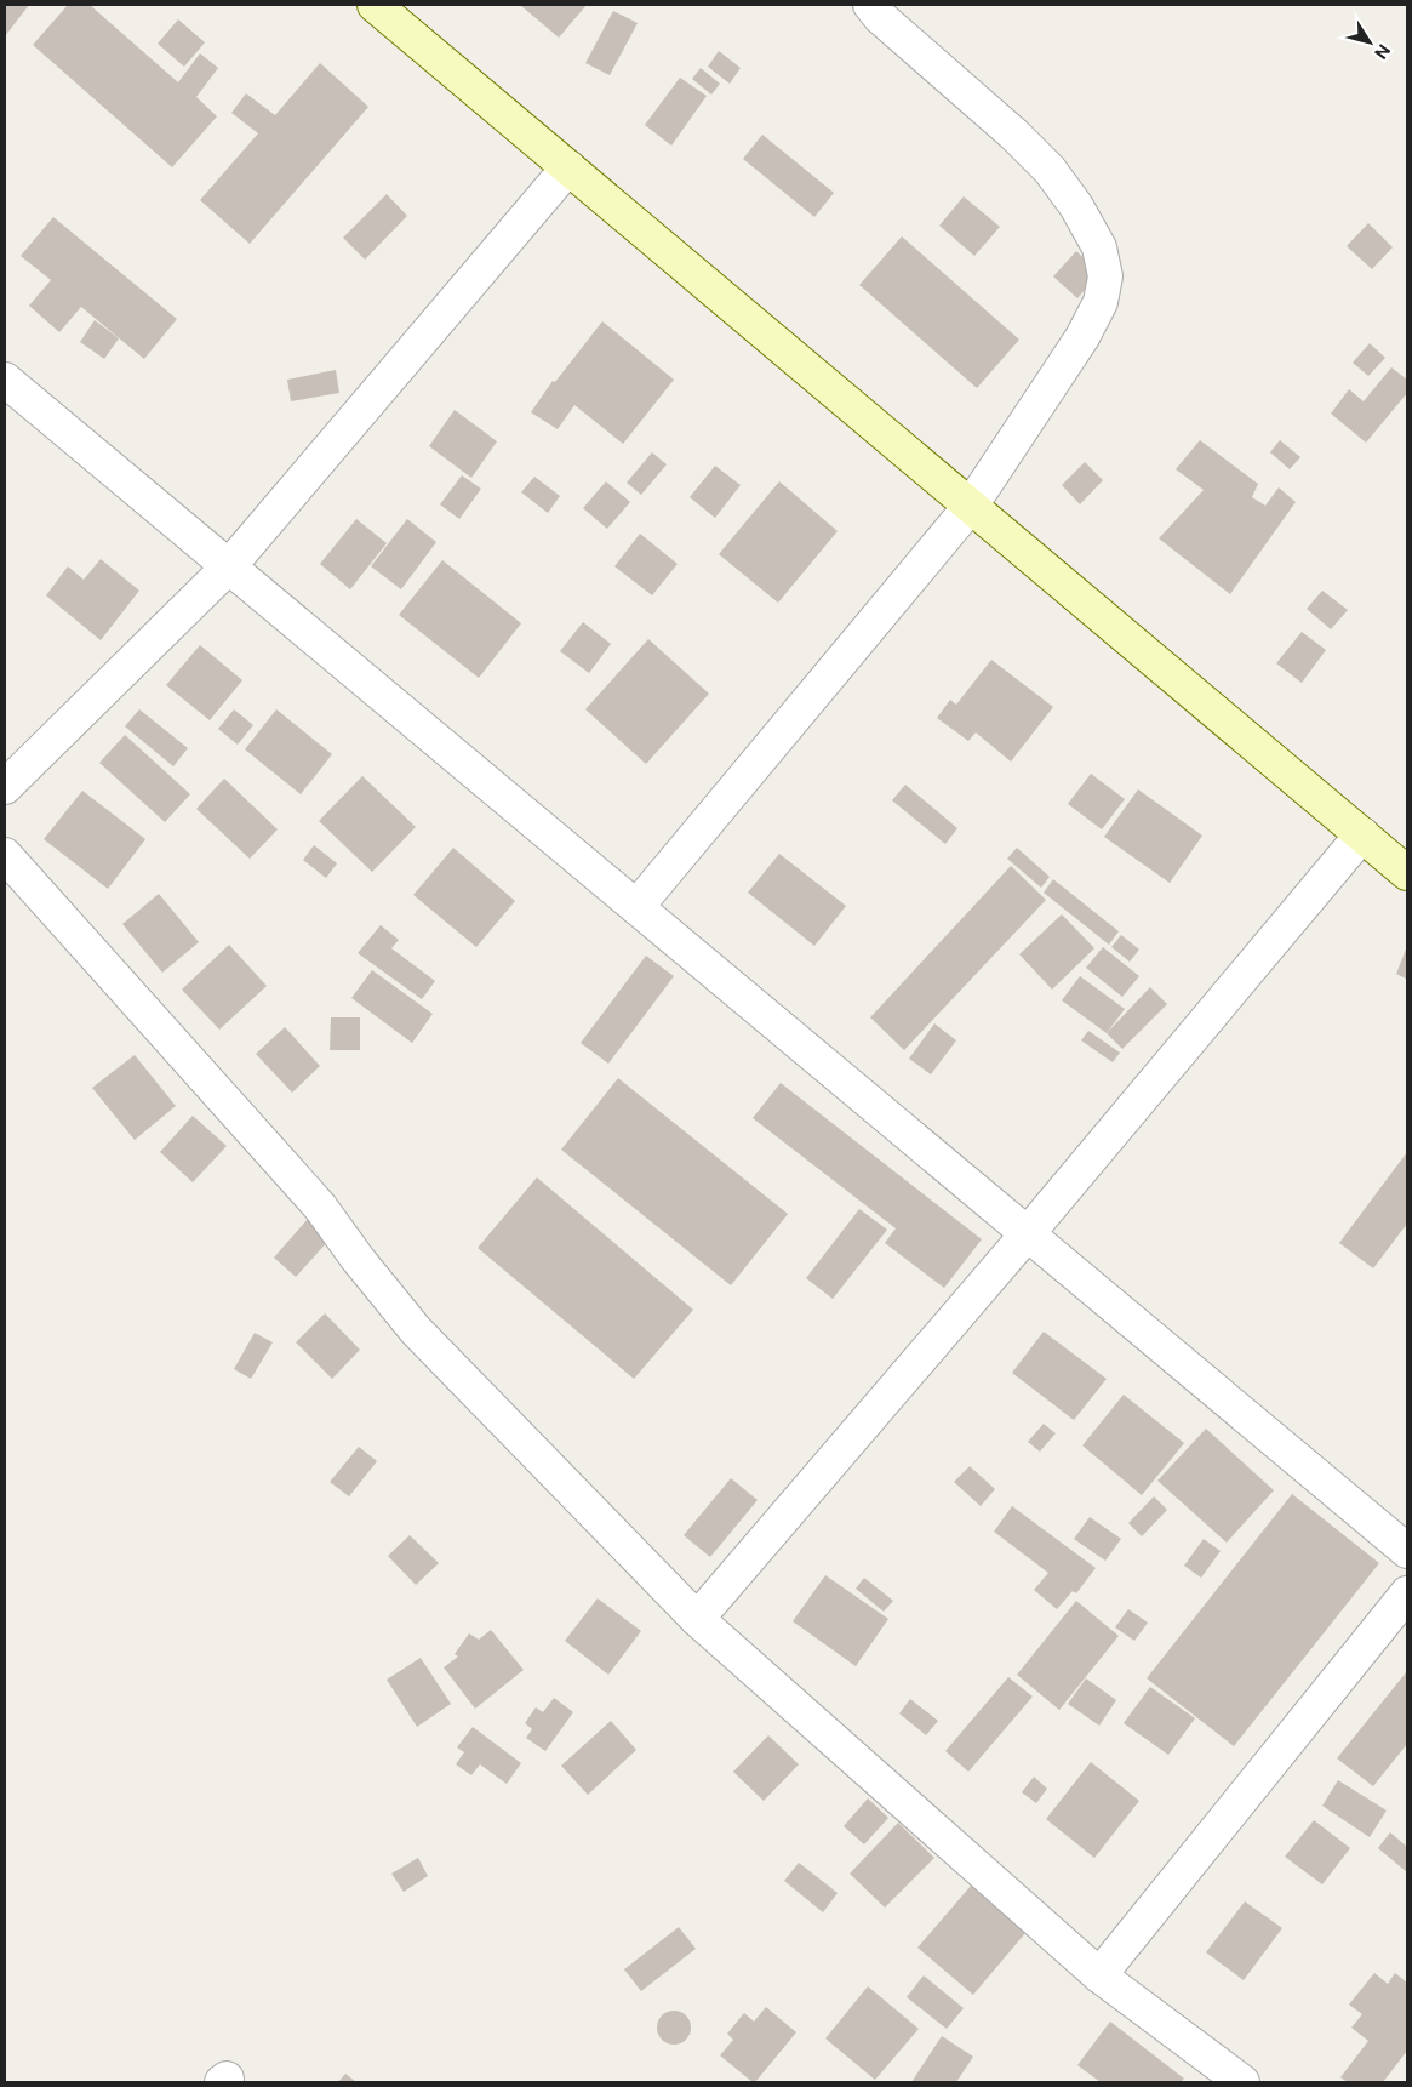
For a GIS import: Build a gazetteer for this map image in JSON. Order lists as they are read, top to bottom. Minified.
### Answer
{"north":"bottom right"}
